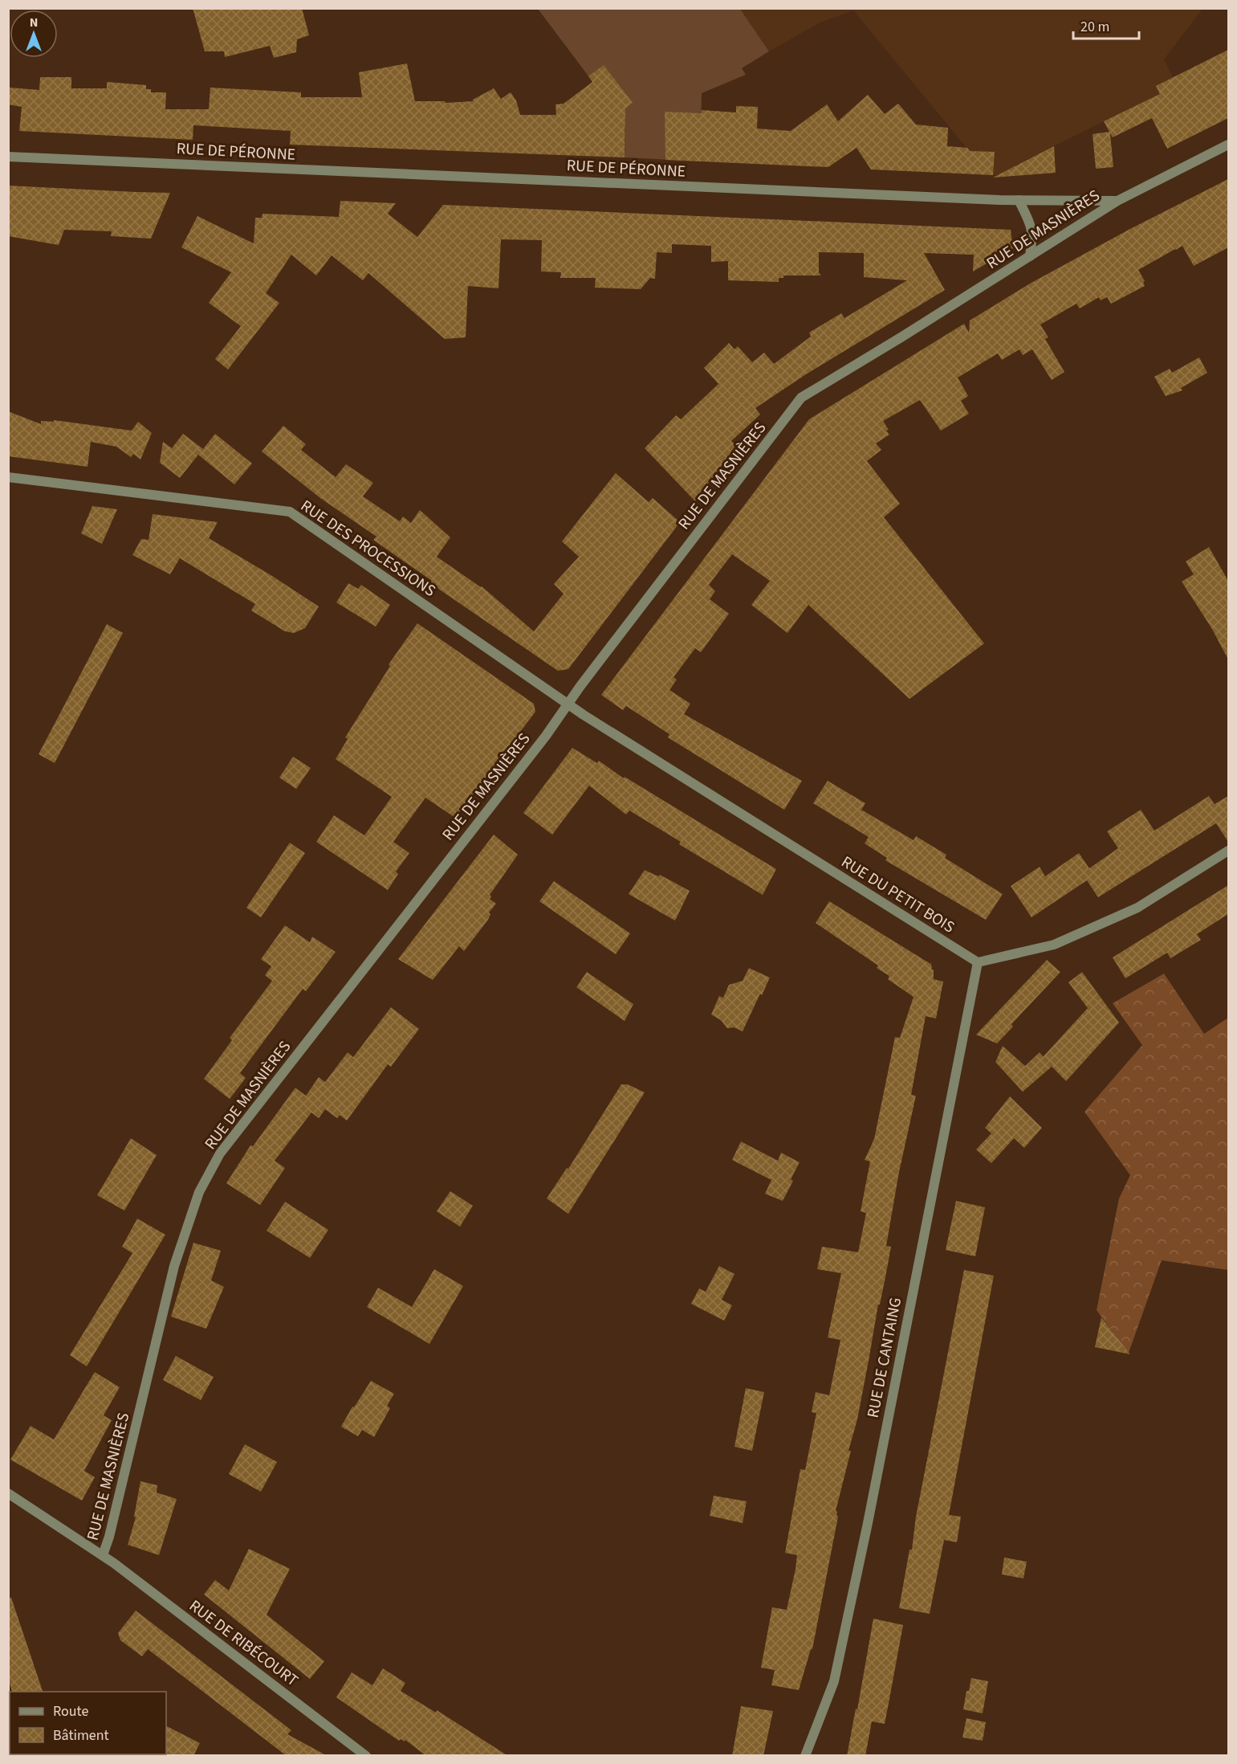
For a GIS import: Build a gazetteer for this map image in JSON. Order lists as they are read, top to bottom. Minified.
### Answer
{"streets":{"street":["RUE DE PÉRONNE","RUE DE MASNIÈRES","RUE DES PROCESSIONS","RUE DU PETIT BOIS","RUE DE CANTAING","RUE DE RIBÉCOURT"]},"crossings":[["RUE DE PÉRONNE","RUE DE MASNIÈRES"],["RUE DE MASNIÈRES","RUE DES PROCESSIONS"],["RUE DE MASNIÈRES","RUE DU PETIT BOIS"],["RUE DE MASNIÈRES","RUE DE RIBÉCOURT"],["RUE DES PROCESSIONS","RUE DU PETIT BOIS"],["RUE DU PETIT BOIS","RUE DE CANTAING"]],"legend":["Route","Bâtiment"],"scale_bar":"20 m","north":"top"}
